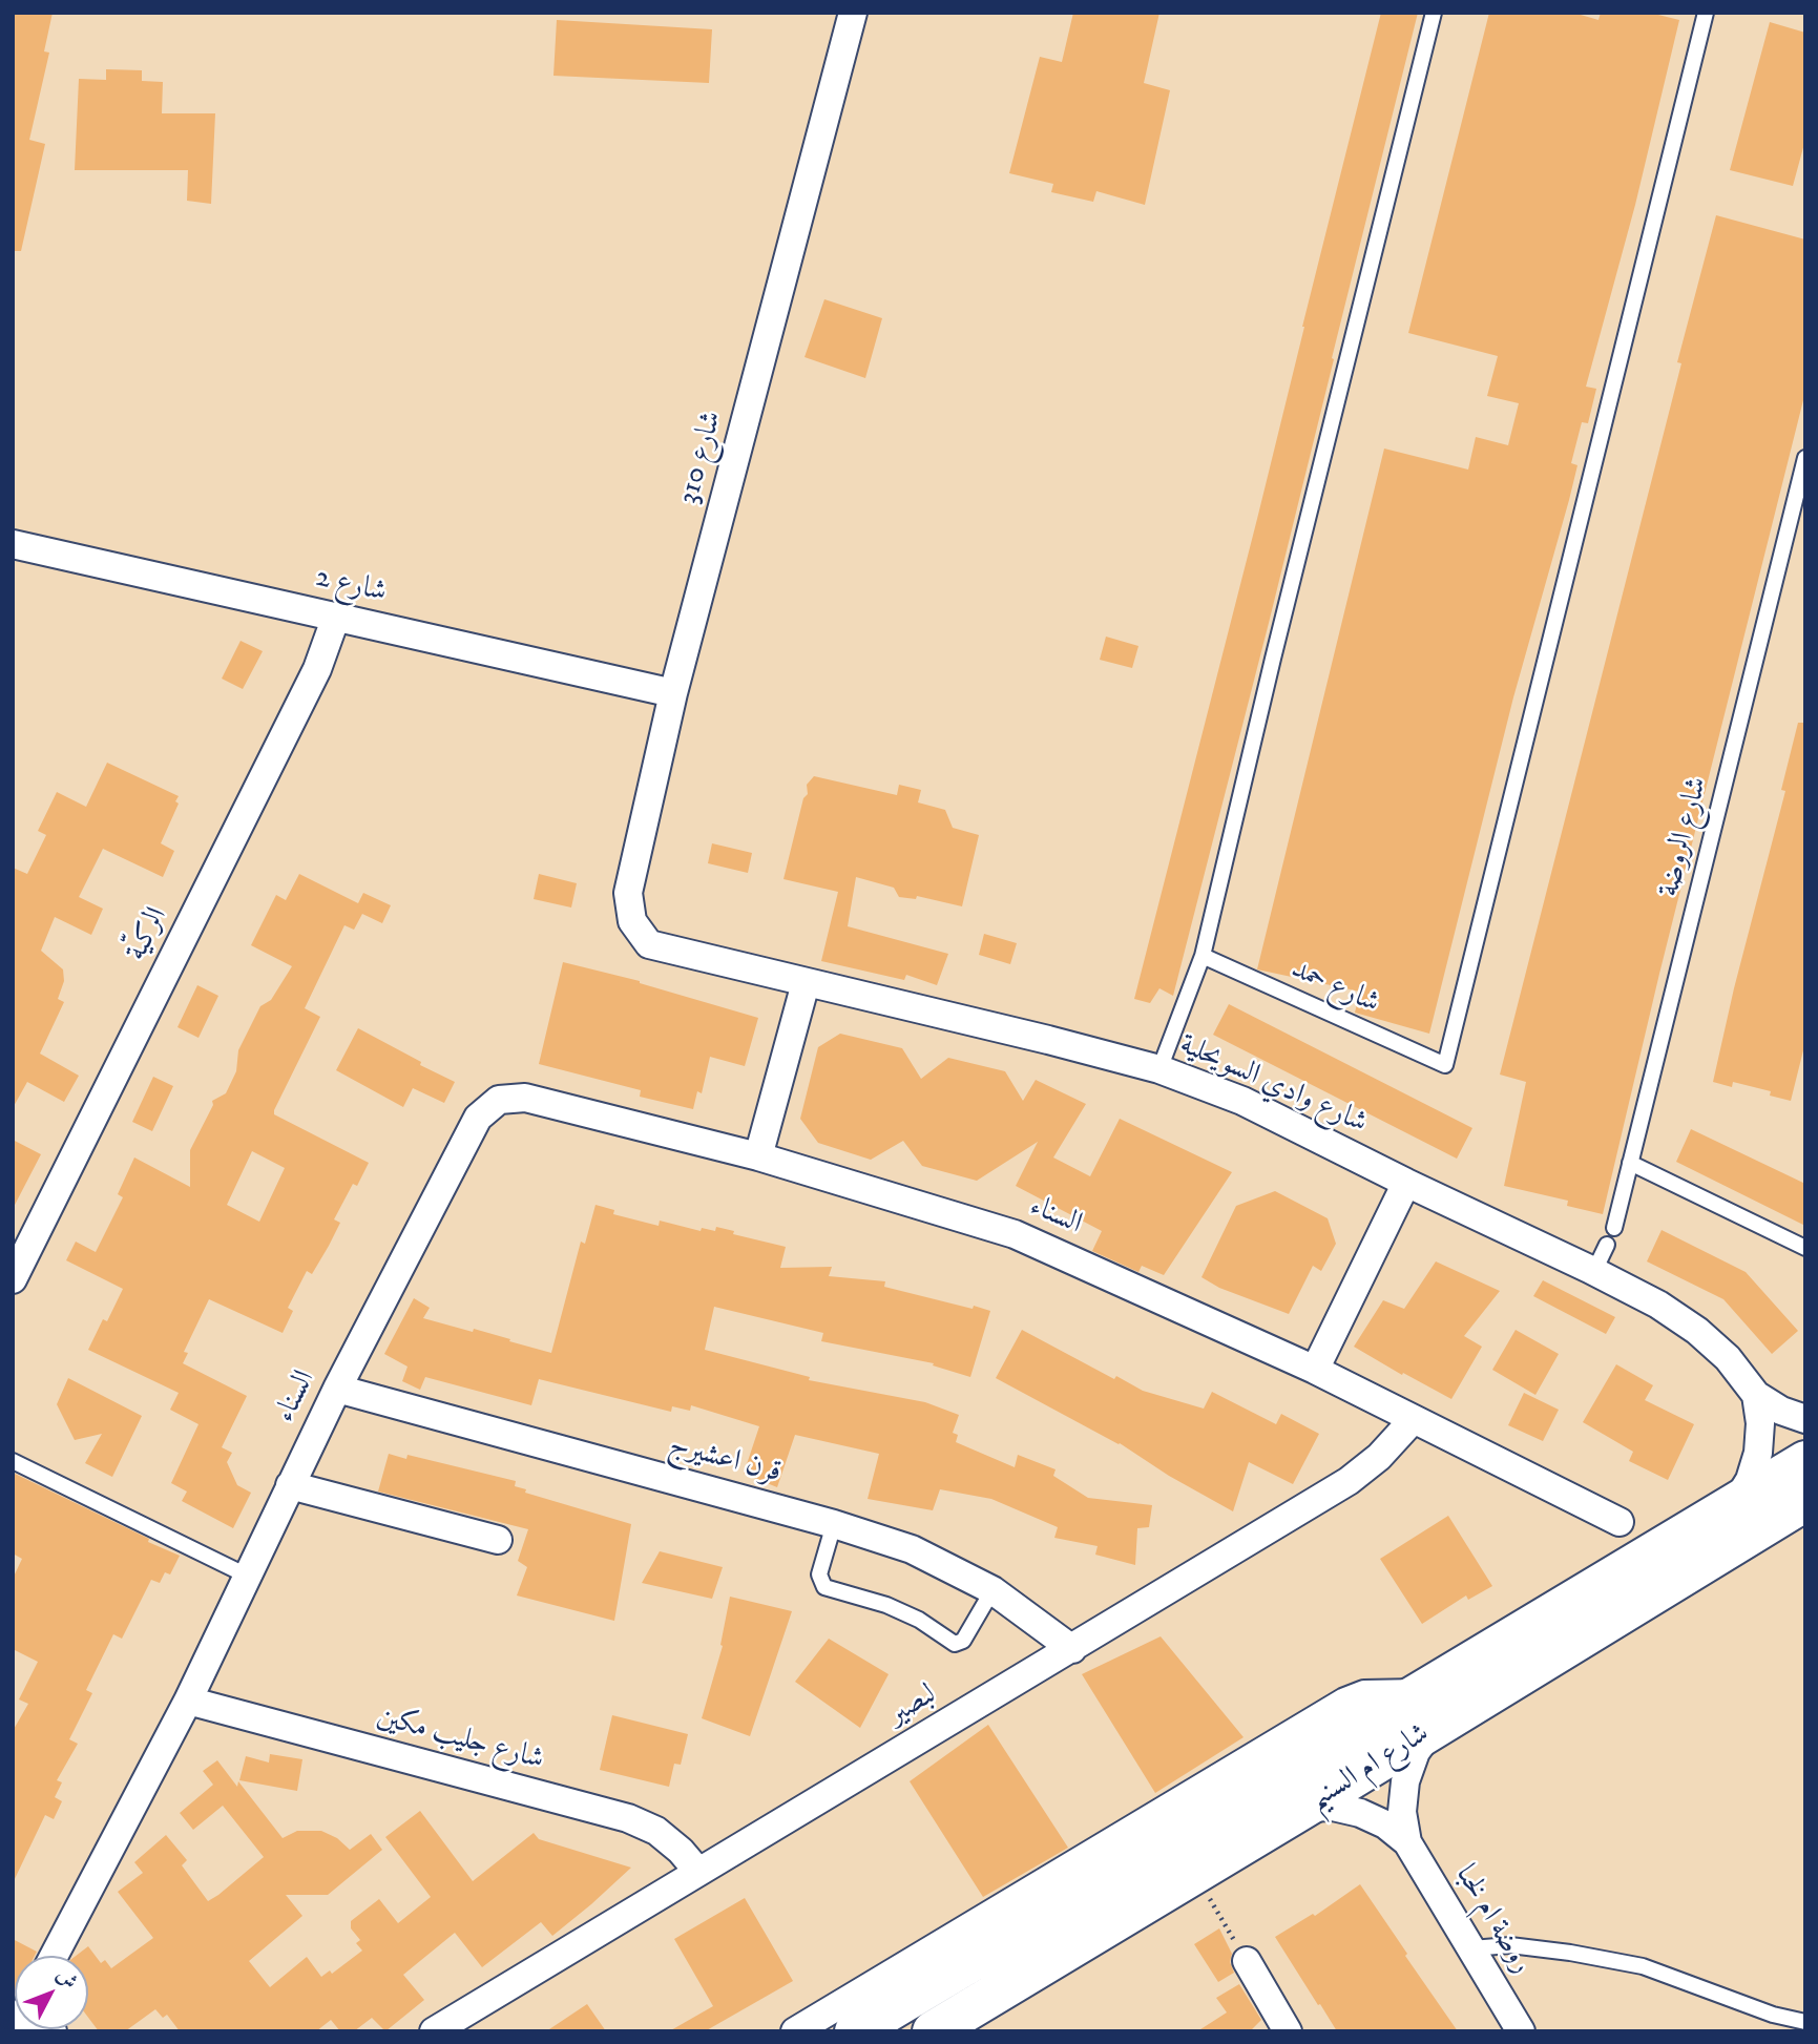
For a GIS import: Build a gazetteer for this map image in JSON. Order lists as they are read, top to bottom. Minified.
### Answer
{"streets":{"main road":["شارع ام السنيم"],"street":["شارع 310","شارع 2","الركيّة","شارع وادي السويحلية","السناء","قرن اعشيرج","لبصير","شارع جليب مكين","روضة ام لخبا"],"lane":["شارع الروضة","شارع حمد"]},"crossings":[["شارع 310","شارع 2"],["شارع 310","شارع وادي السويحلية"],["شارع 2","الركيّة"],["السناء","قرن اعشيرج"],["السناء","لبصير"],["السناء","شارع جليب مكين"],["قرن اعشيرج","لبصير"],["لبصير","شارع جليب مكين"],["شارع ام السنيم","روضة ام لخبا"]],"north":"top right"}
